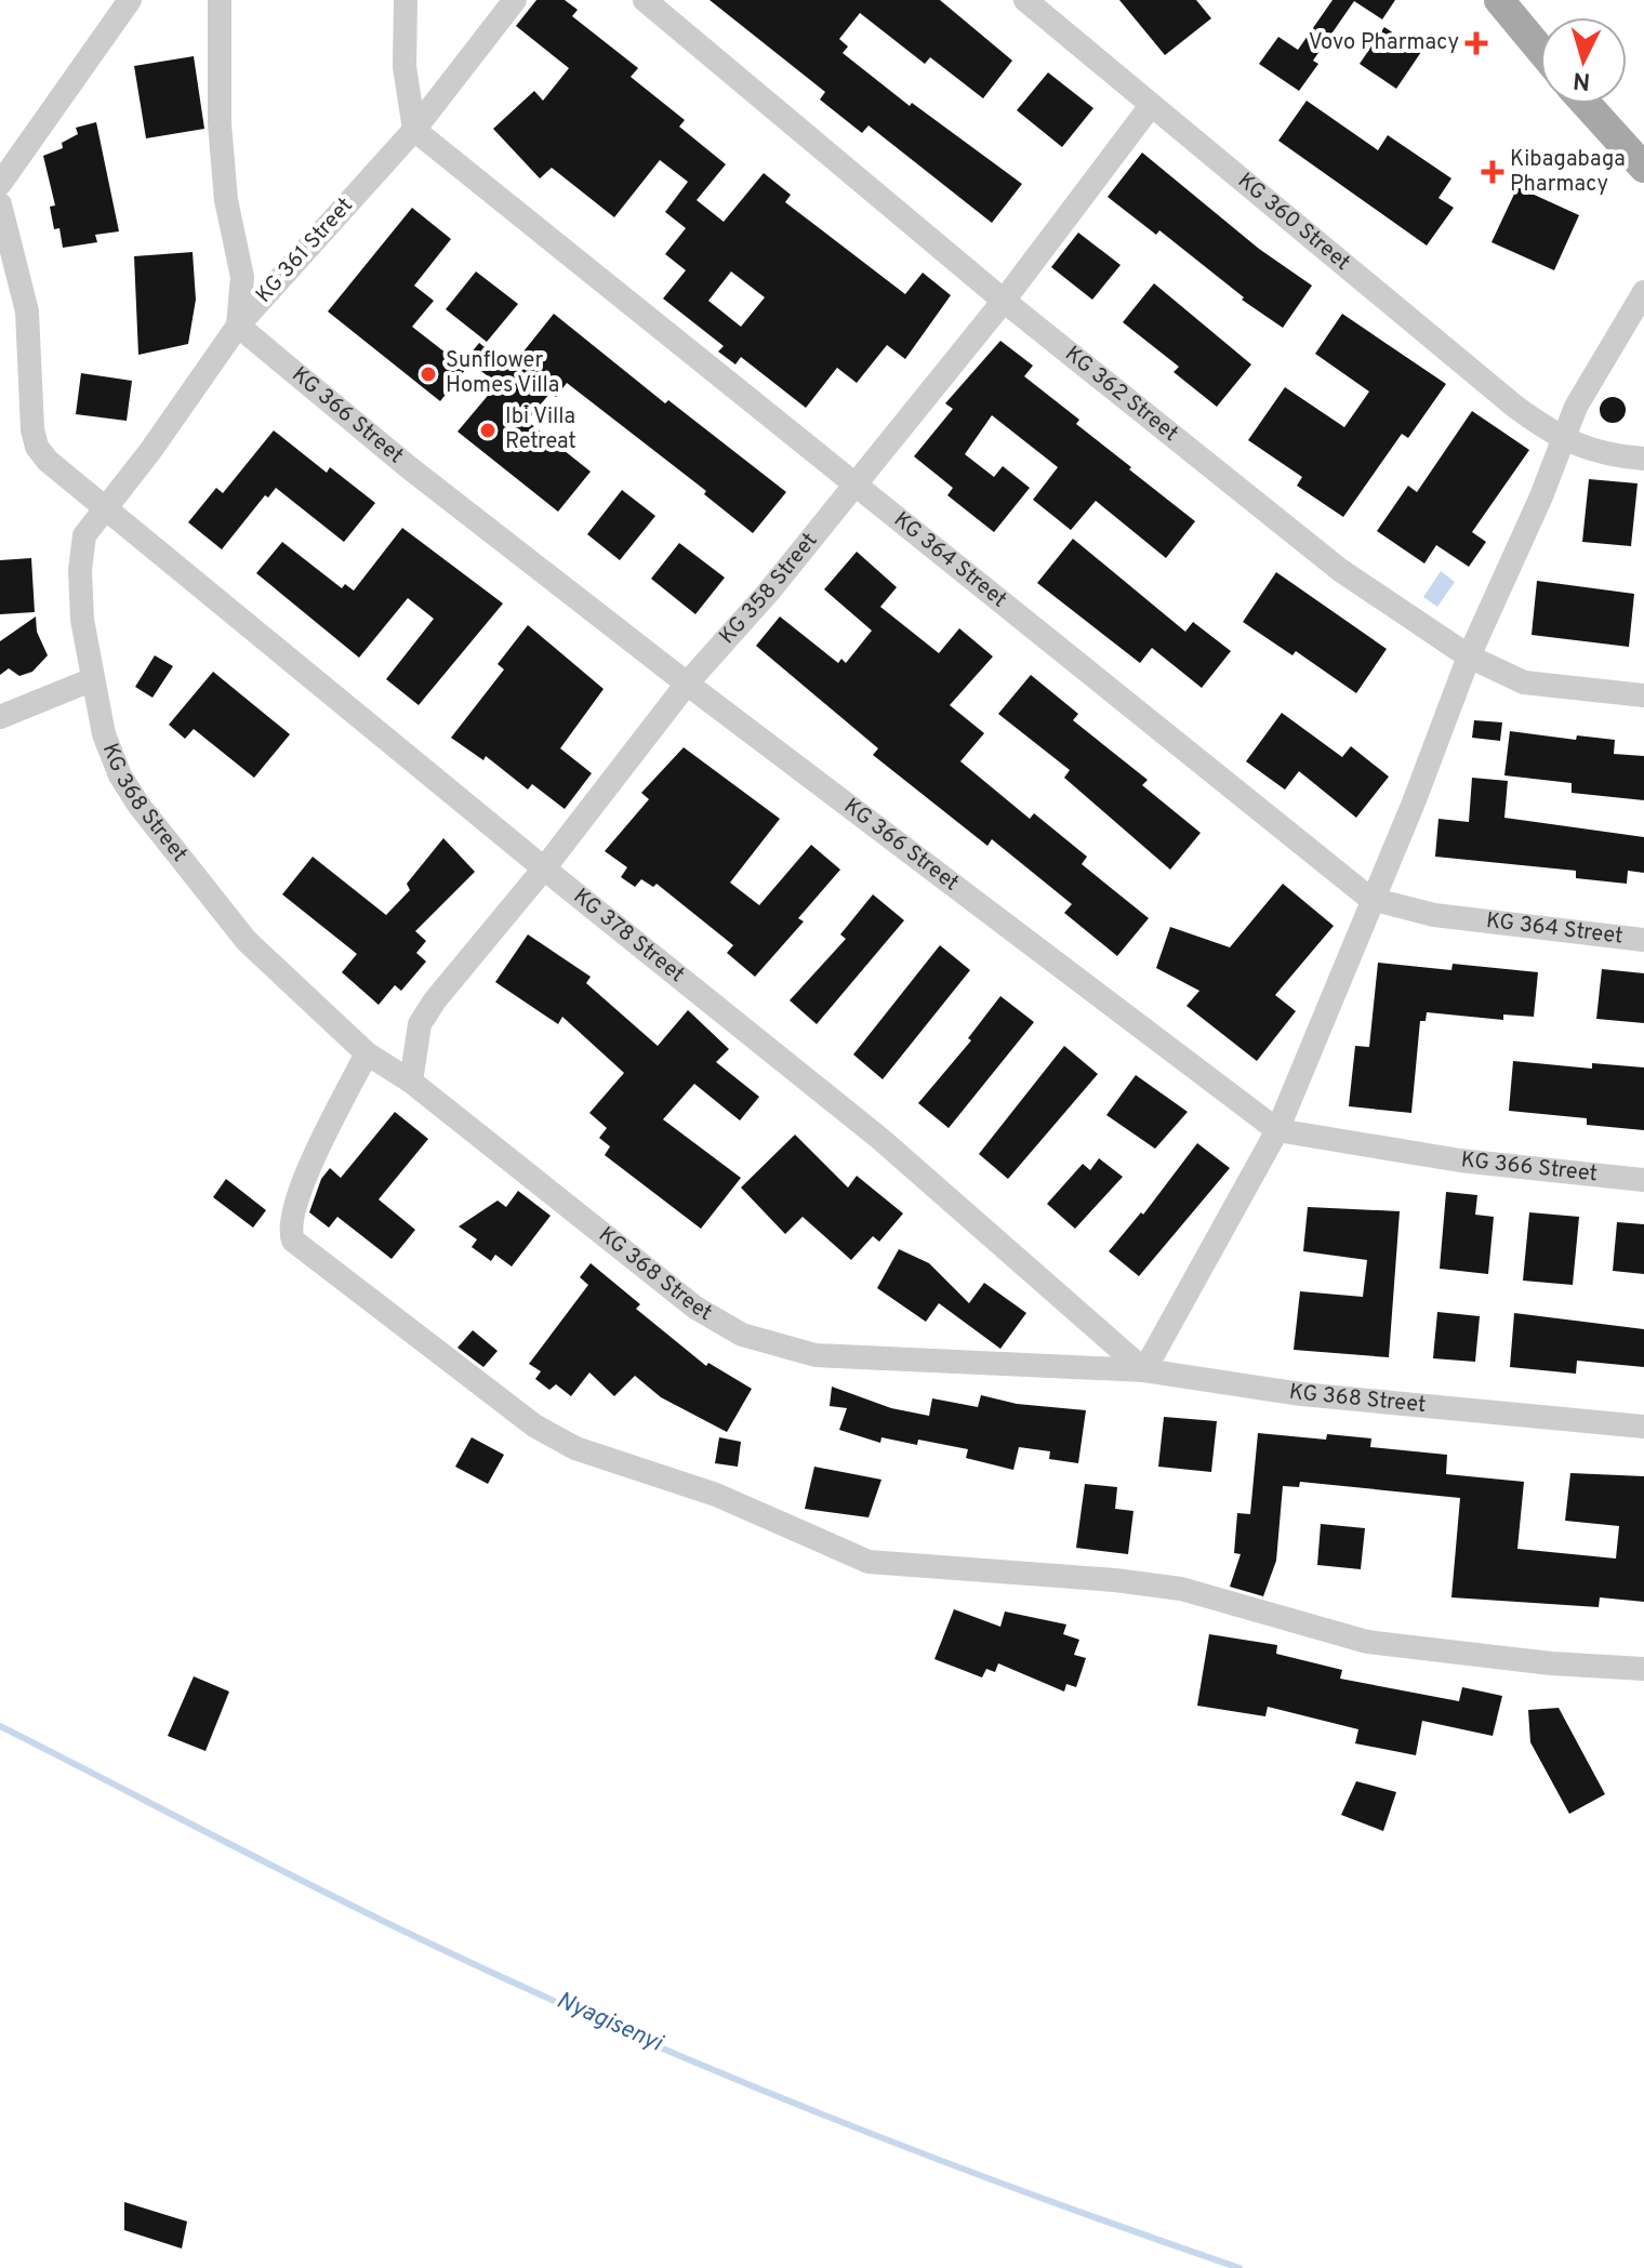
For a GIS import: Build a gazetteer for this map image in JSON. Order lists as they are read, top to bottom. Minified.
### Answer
{"streets":{"street":["KG 360 Street","KG 361 Street","KG 362 Street","KG 366 Street","KG 364 Street","KG 358 Street","KG 368 Street","KG 378 Street"]},"crossings":[["KG 360 Street","KG 358 Street"],["KG 361 Street","KG 366 Street"],["KG 361 Street","KG 364 Street"],["KG 361 Street","KG 368 Street"],["KG 361 Street","KG 378 Street"],["KG 362 Street","KG 358 Street"],["KG 366 Street","KG 358 Street"],["KG 364 Street","KG 358 Street"],["KG 358 Street","KG 368 Street"],["KG 358 Street","KG 378 Street"],["KG 368 Street","KG 378 Street"]],"water":["Nyagisenyi"],"places":{"health":["Vovo Pharmacy","Kibagabaga Pharmacy"],"other":["Sunflower Homes Villa","Ibi Villa Retreat"]},"north":"bottom"}
